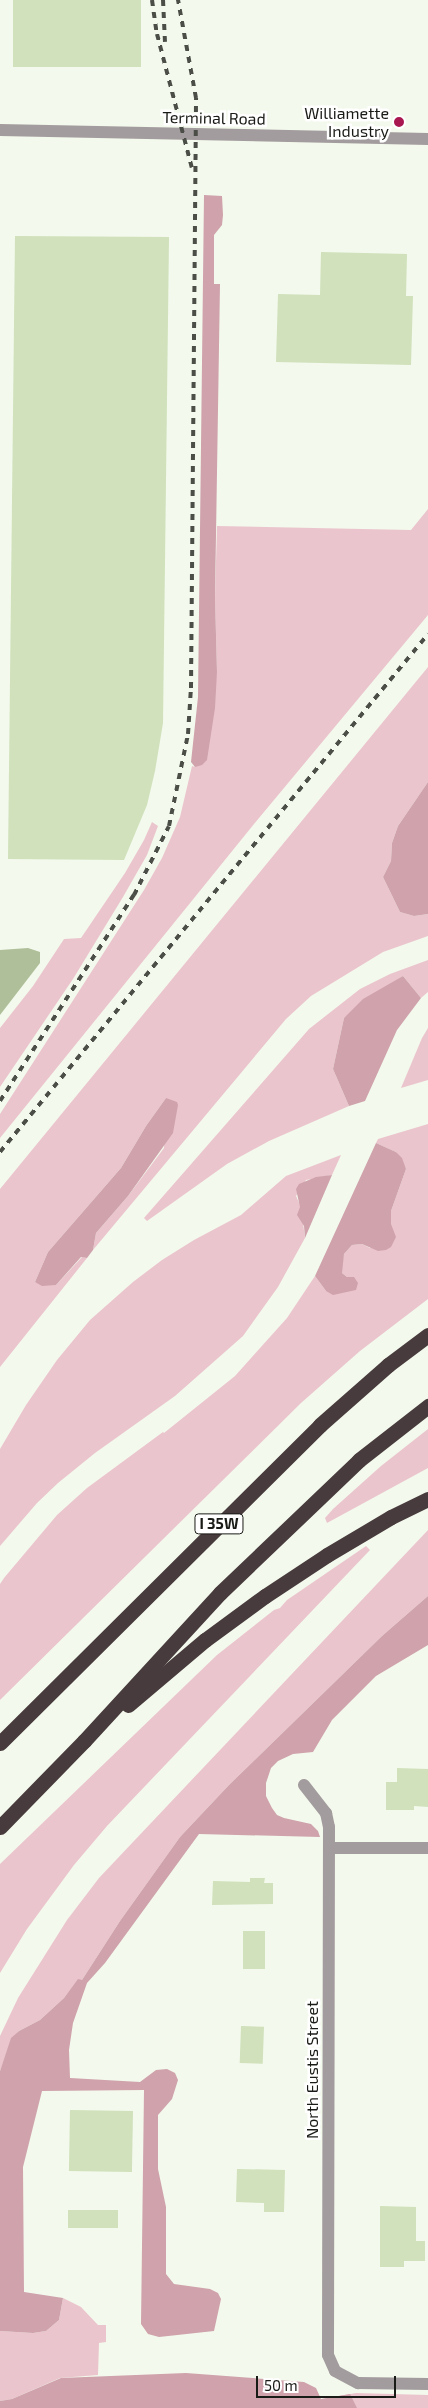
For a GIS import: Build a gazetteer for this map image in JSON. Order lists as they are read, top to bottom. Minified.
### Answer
{"streets":{"highway":["I 35W"],"street":["Terminal Road","North Eustis Street"]},"places":["Williamette Industry"],"scale_bar":"50 m"}
